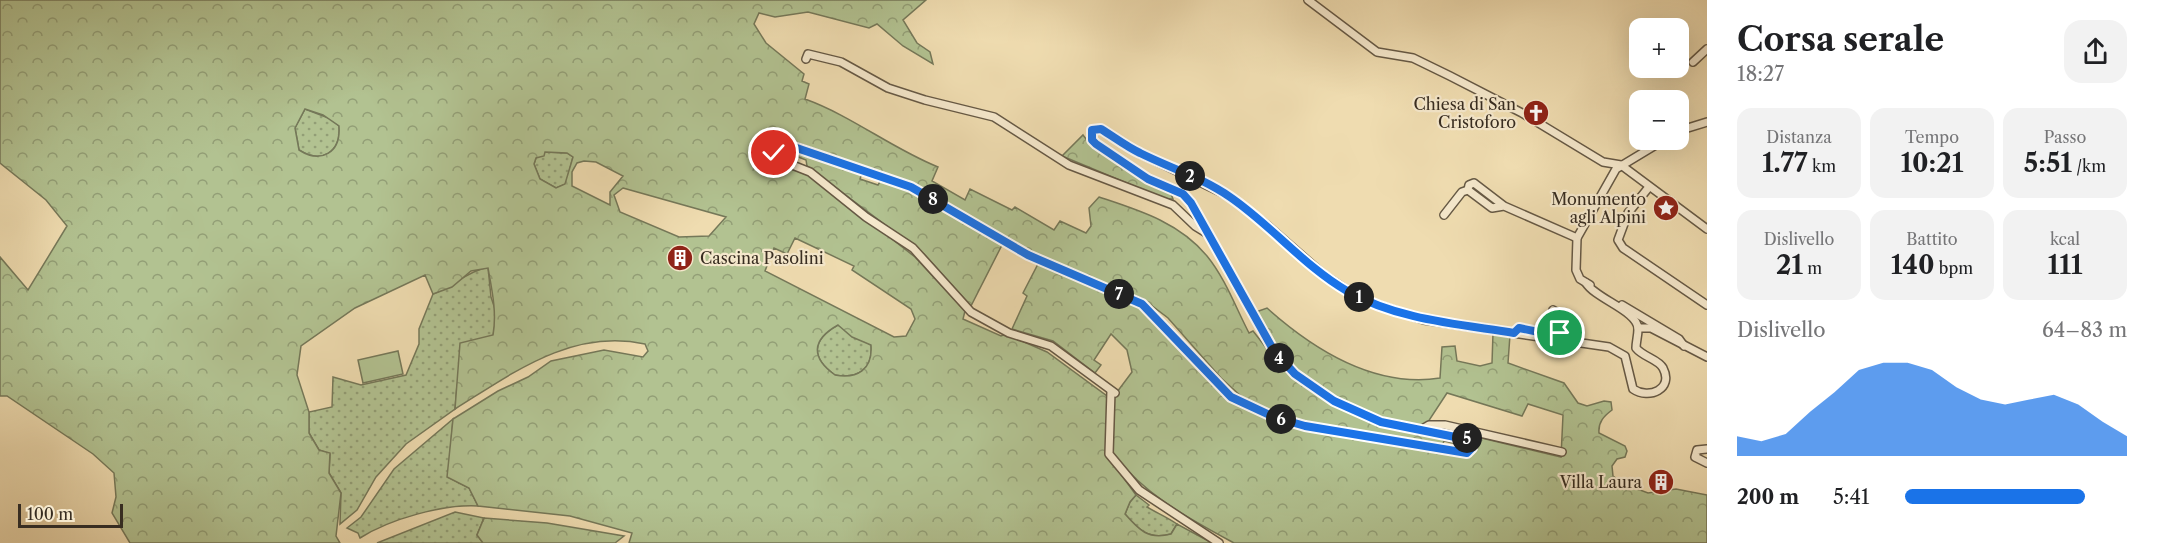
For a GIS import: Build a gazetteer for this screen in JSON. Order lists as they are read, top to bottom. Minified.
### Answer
{"places":{"church":["Chiesa di San Cristoforo"],"place":["Monumento agli Alpini"],"building":["Cascina Pasolini","Villa Laura"]},"scale_bar":"100 m","page":{"heading":["Corsa serale","18:27"],"map_buttons":["+","−"],"stats":[["Distanza","1.77 km"],["Tempo","10:21"],["Passo","5:51 /km"],["Dislivello","21 m"],["Battito","140 bpm"],["kcal","111"]],"pins":["2","8","7","1","4","6","5"],"chart":["Dislivello","64–83 m"],"list":[{"name":"200 m","note":"5:41"}],"scale":"100 m"}}
